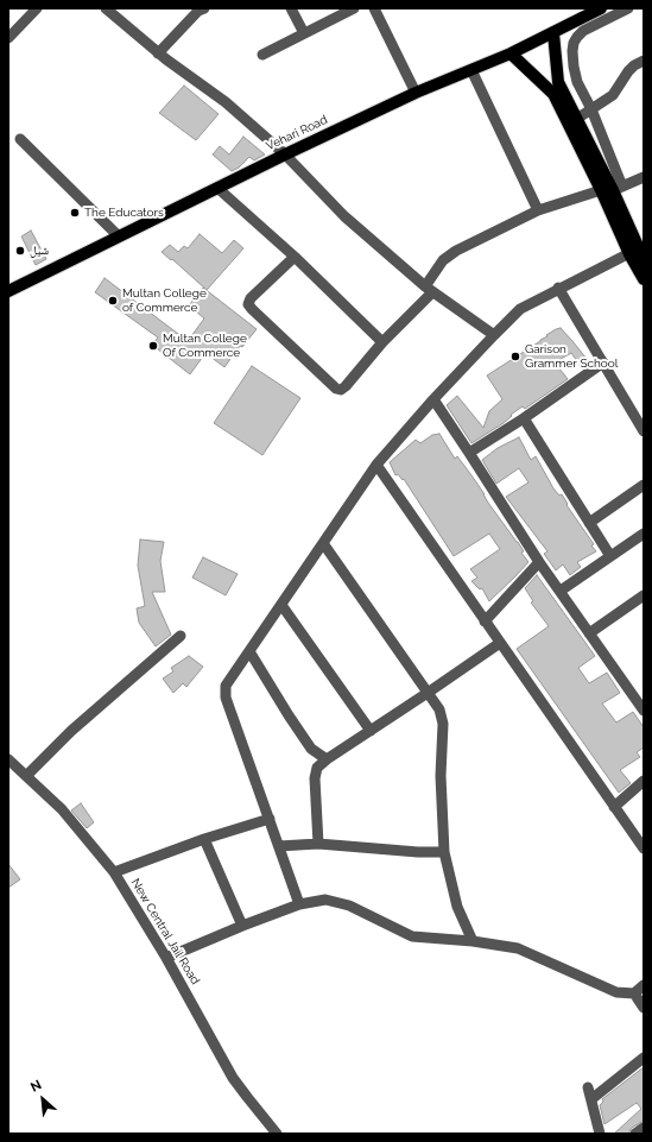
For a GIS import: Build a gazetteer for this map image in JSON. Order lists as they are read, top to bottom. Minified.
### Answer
{"streets":{"main road":["Vehari Road"],"street":["New Central Jail Road"]},"places":["The Educators","شیل","Multan College of Commerce","Multan College Of Commerce","Garison Grammer School"],"north":"top left"}
